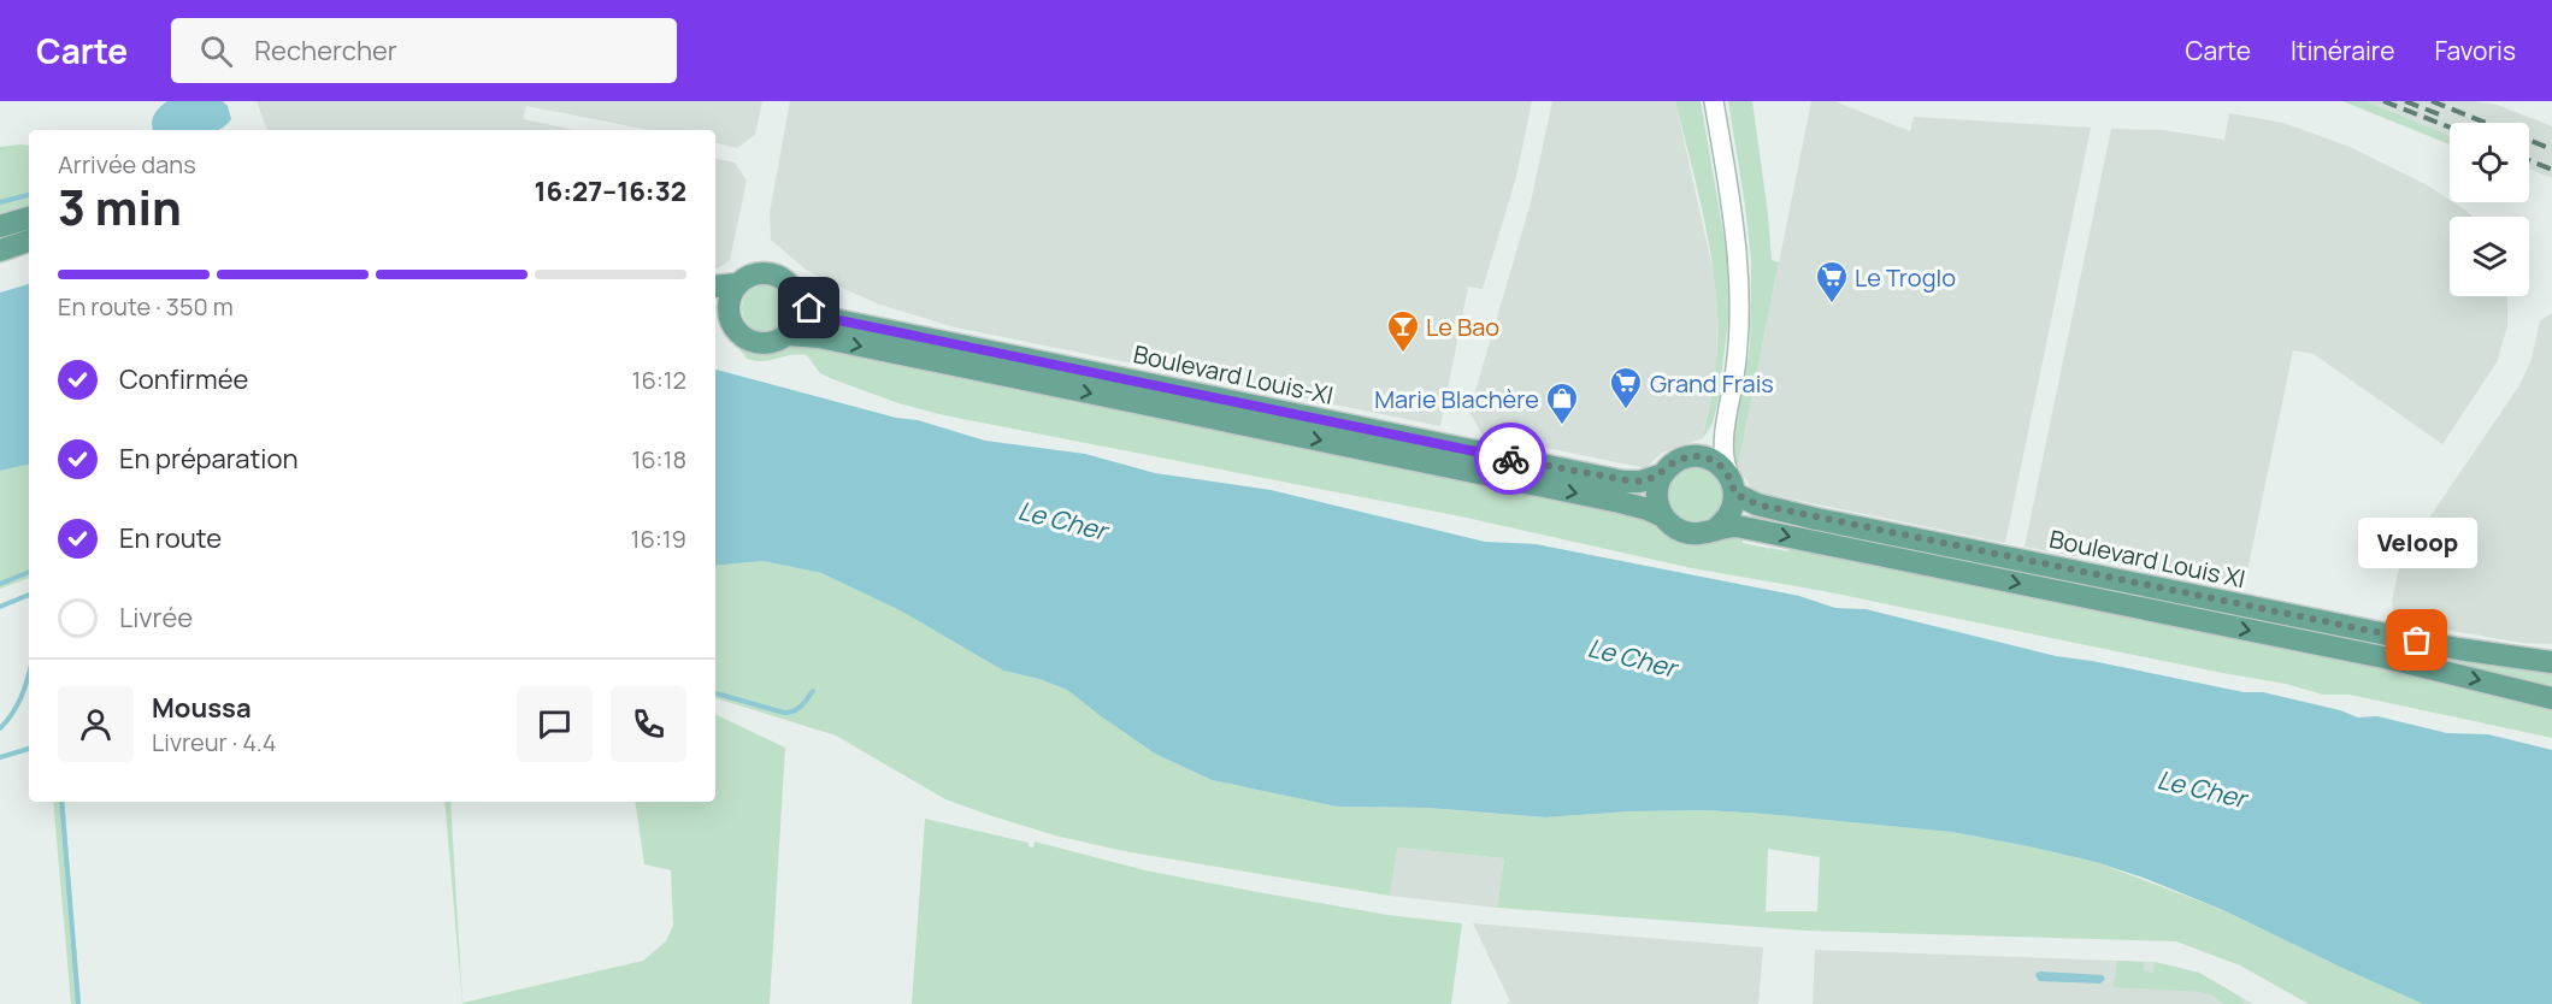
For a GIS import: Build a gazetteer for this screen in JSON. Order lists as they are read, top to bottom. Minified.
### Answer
{"streets":{"main road":["Boulevard Louis-XI","Boulevard Louis XI"]},"crossings":[["Boulevard Louis-XI","Boulevard Louis XI"]],"water":["Le Cher"],"places":{"supermarket":["Le Troglo","Grand Frais"],"bar":["Le Bao"],"shop":["Marie Blachère"],"other":["Veloop"]},"page":{"header":"Carte","search":"Rechercher","nav":["Carte","Itinéraire","Favoris"],"heading":["3 min","Arrivée dans","16:27–16:32"],"panel":["Moussa","Livreur · 4.4"],"bar":"En route · 350 m","list":[["Confirmée","16:12"],["En préparation","16:18"],["En route","16:19"],"Livrée"],"bubble":"Veloop"}}
